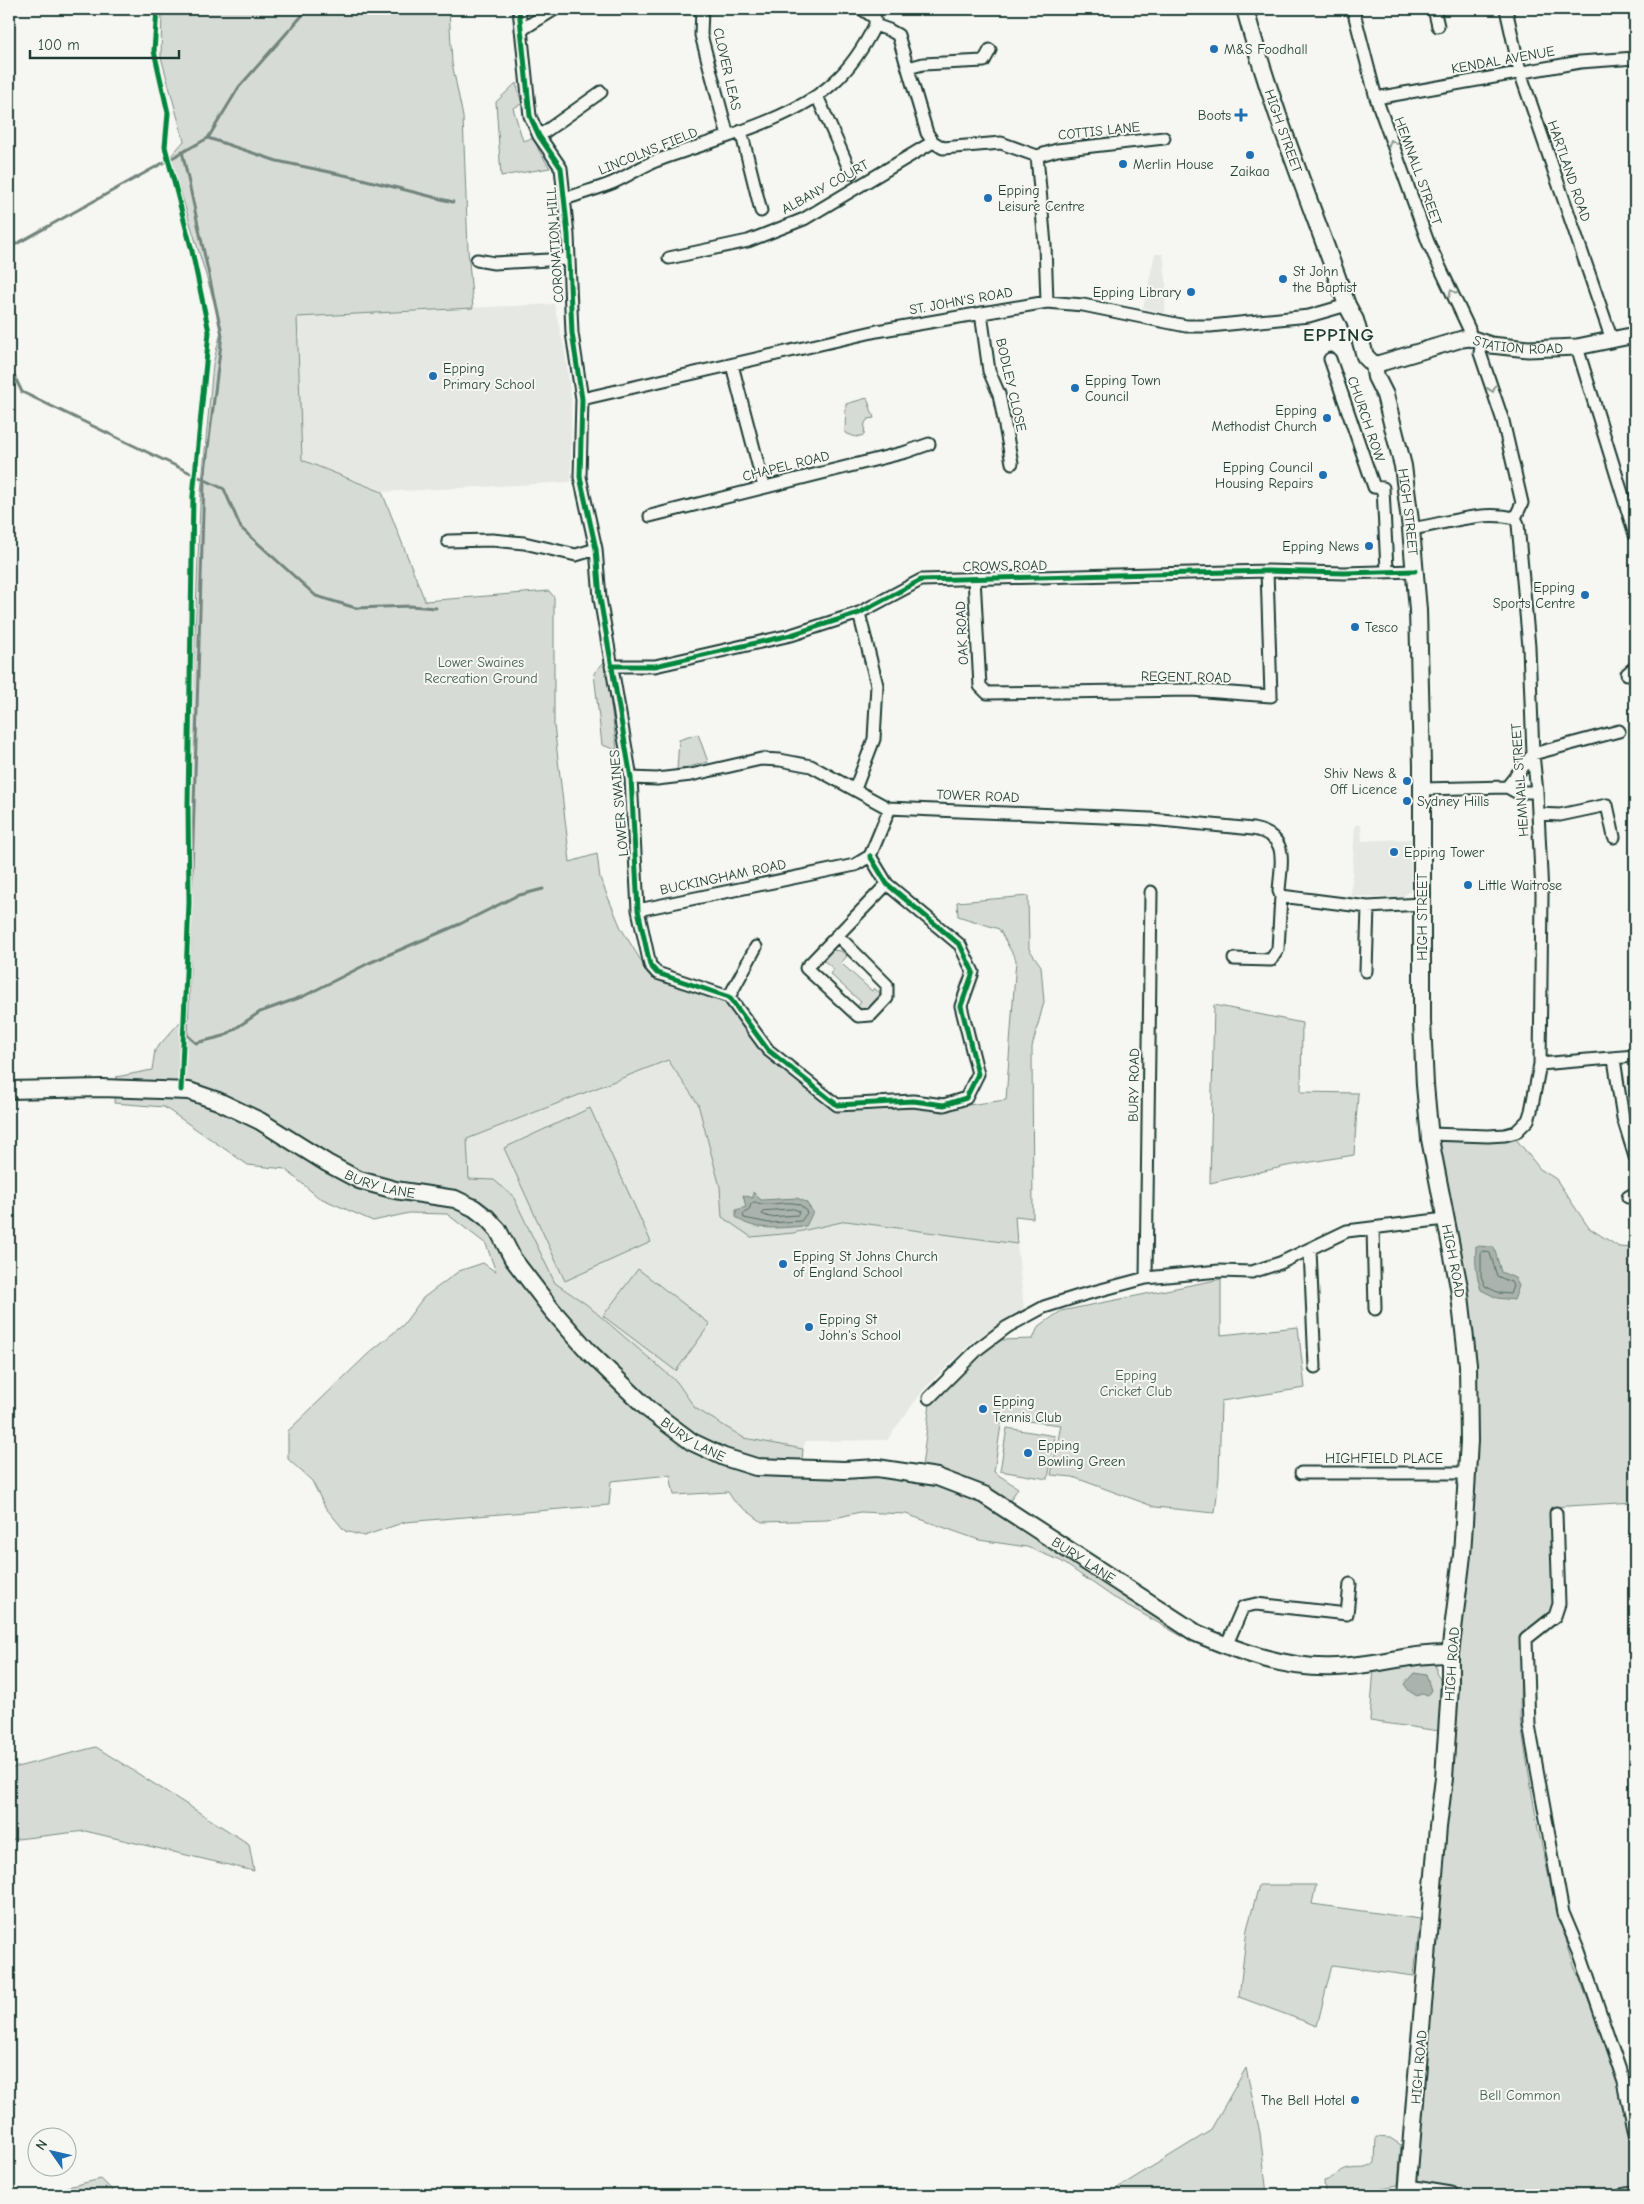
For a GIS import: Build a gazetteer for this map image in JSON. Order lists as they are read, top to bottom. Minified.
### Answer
{"streets":{"main road":["HIGH STREET","BURY LANE","HIGH ROAD"],"street":["KENDAL AVENUE","CLOVER LEAS","COTTIS LANE","LINCOLNS FIELD","HEMNALL STREET","HARTLAND ROAD","ALBANY COURT","CORONATION HILL","ST. JOHN'S ROAD","STATION ROAD","BODLEY CLOSE","CHURCH ROW","CHAPEL ROAD","CROWS ROAD","OAK ROAD","REGENT ROAD","TOWER ROAD","LOWER SWAINES","BUCKINGHAM ROAD","BURY ROAD","HIGHFIELD PLACE"]},"crossings":[["KENDAL AVENUE","HEMNALL STREET"],["KENDAL AVENUE","HARTLAND ROAD"],["CLOVER LEAS","LINCOLNS FIELD"],["HIGH STREET","HEMNALL STREET"],["HIGH STREET","ST. JOHN'S ROAD"],["HIGH STREET","STATION ROAD"],["HIGH STREET","CROWS ROAD"],["HIGH STREET","HIGH ROAD"],["LINCOLNS FIELD","CORONATION HILL"],["HEMNALL STREET","STATION ROAD"],["HEMNALL STREET","HIGH ROAD"],["HARTLAND ROAD","STATION ROAD"],["CORONATION HILL","ST. JOHN'S ROAD"],["CORONATION HILL","LOWER SWAINES"],["ST. JOHN'S ROAD","BODLEY CLOSE"],["ST. JOHN'S ROAD","LOWER SWAINES"],["CHURCH ROW","CROWS ROAD"],["CROWS ROAD","OAK ROAD"],["CROWS ROAD","REGENT ROAD"],["CROWS ROAD","LOWER SWAINES"],["OAK ROAD","REGENT ROAD"],["TOWER ROAD","LOWER SWAINES"],["LOWER SWAINES","BUCKINGHAM ROAD"],["BURY LANE","HIGH ROAD"],["HIGH ROAD","HIGHFIELD PLACE"]],"districts":["EPPING"],"parks":["Lower Swaines Recreation Ground","Epping Cricket Club","Bell Common"],"places":{"other":["M&S Foodhall","Zaikaa","Merlin House","Epping Leisure Centre","St John the Baptist","Epping Library","Epping Primary School","Epping Town Council","Epping Methodist Church","Epping Council Housing Repairs","Epping News","Epping Sports Centre","Tesco","Shiv News & Off Licence","Sydney Hills","Epping Tower","Little Waitrose","Epping St Johns Church of England School","Epping St John's School","Epping Tennis Club","Epping Bowling Green","The Bell Hotel"],"health":["Boots"]},"scale_bar":"100 m","north":"top left"}
